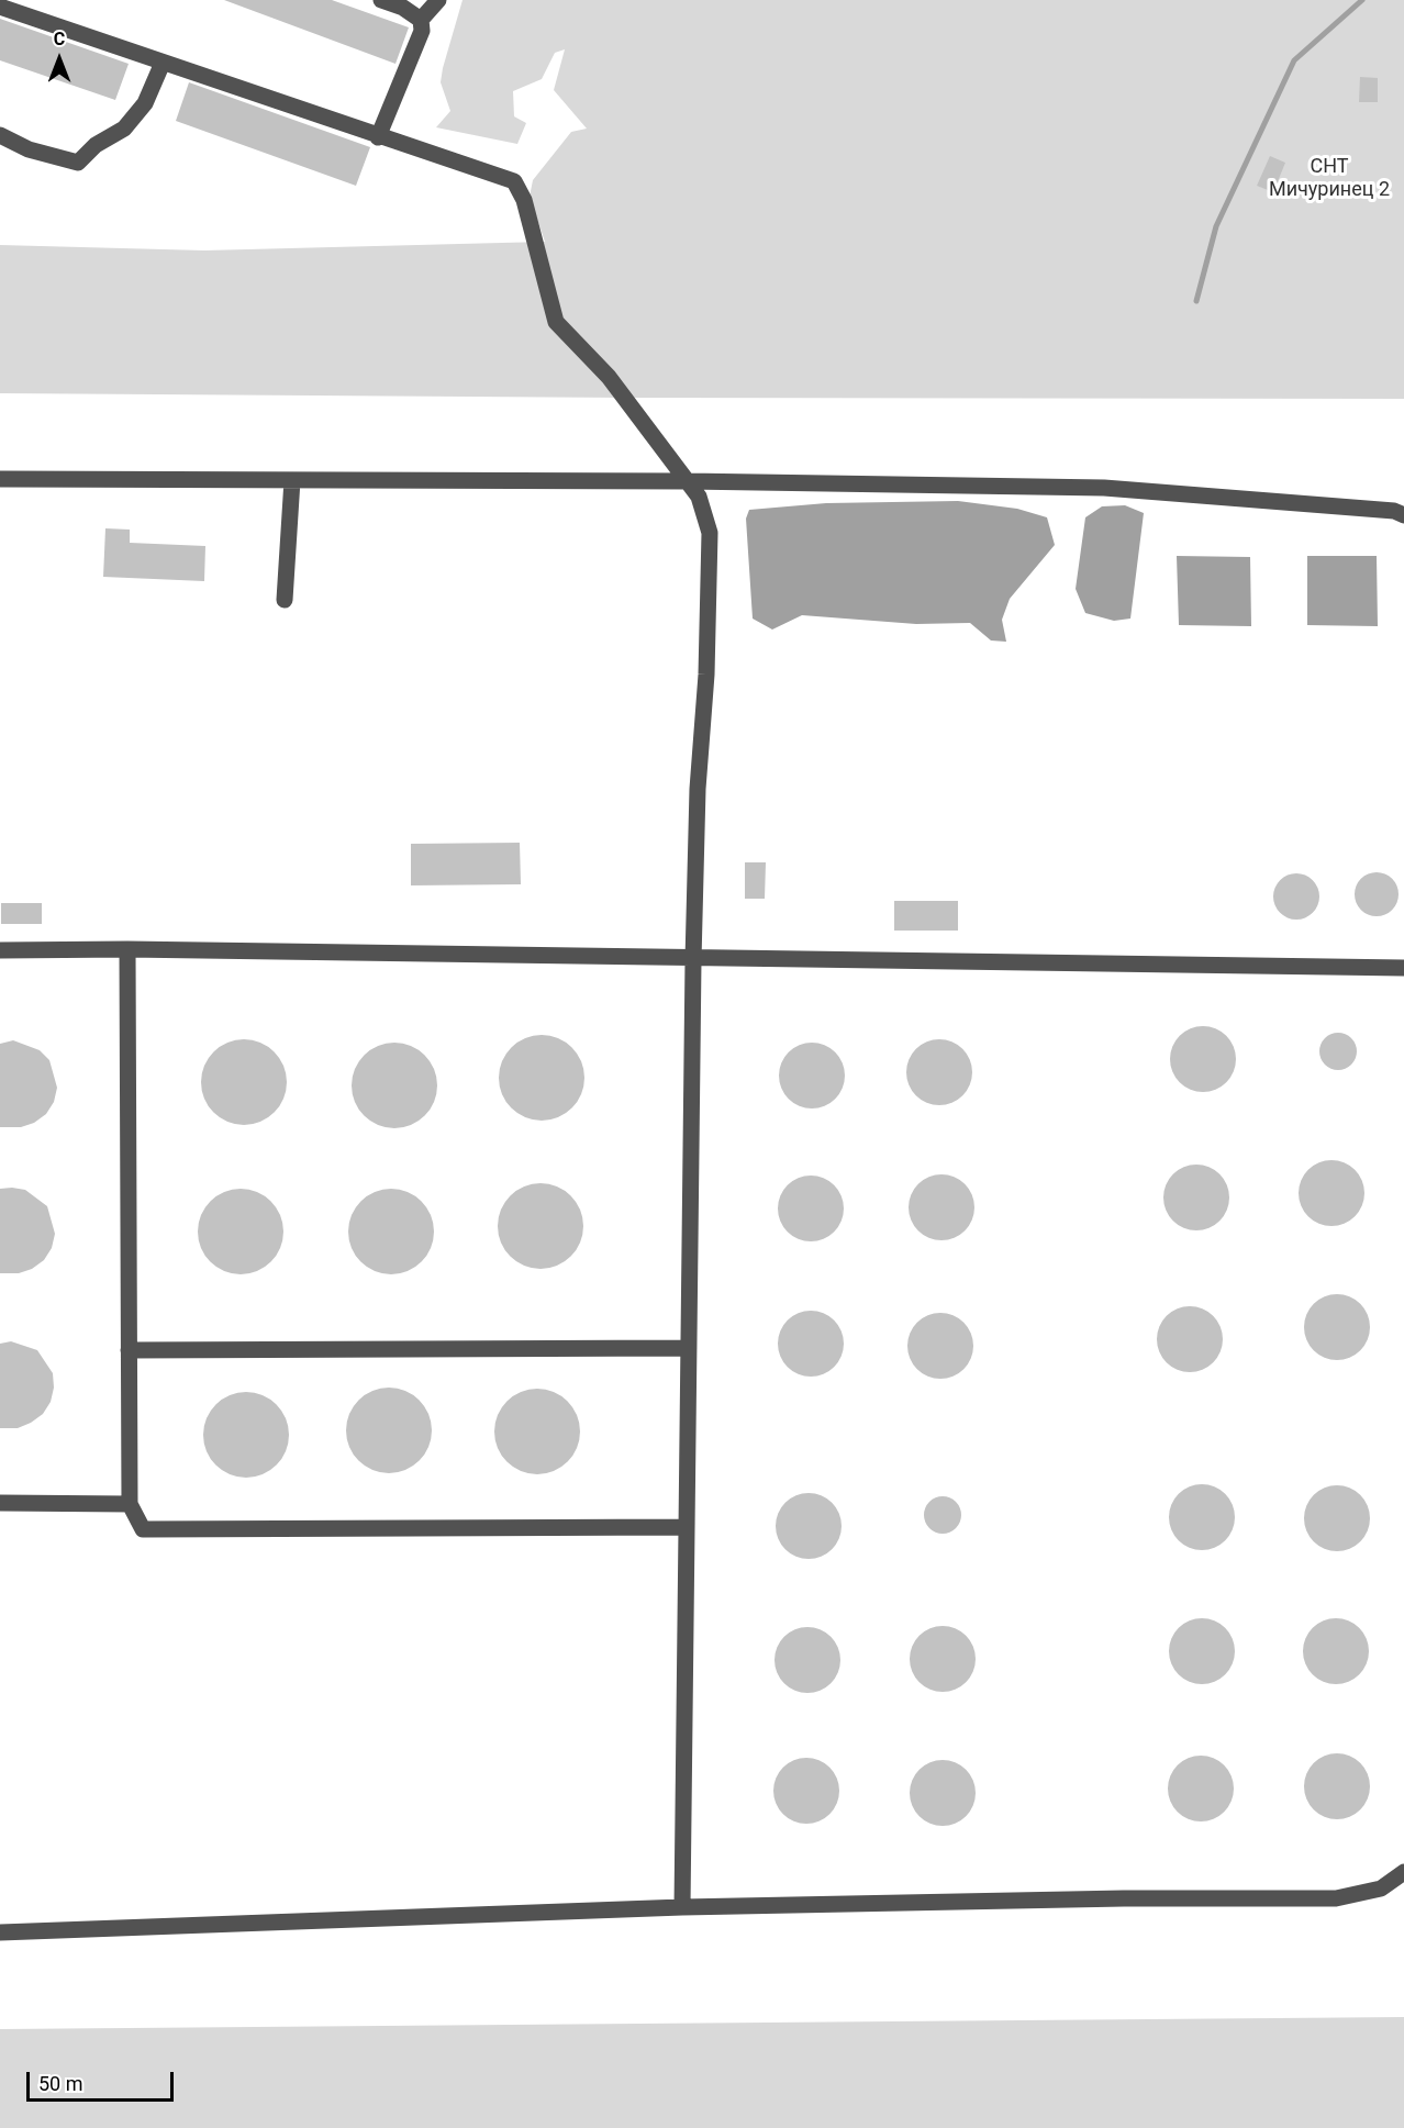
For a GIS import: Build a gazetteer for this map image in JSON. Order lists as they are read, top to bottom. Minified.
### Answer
{"parks":["СНТ Мичуринец 2"],"scale_bar":"50 m","north":"top"}
